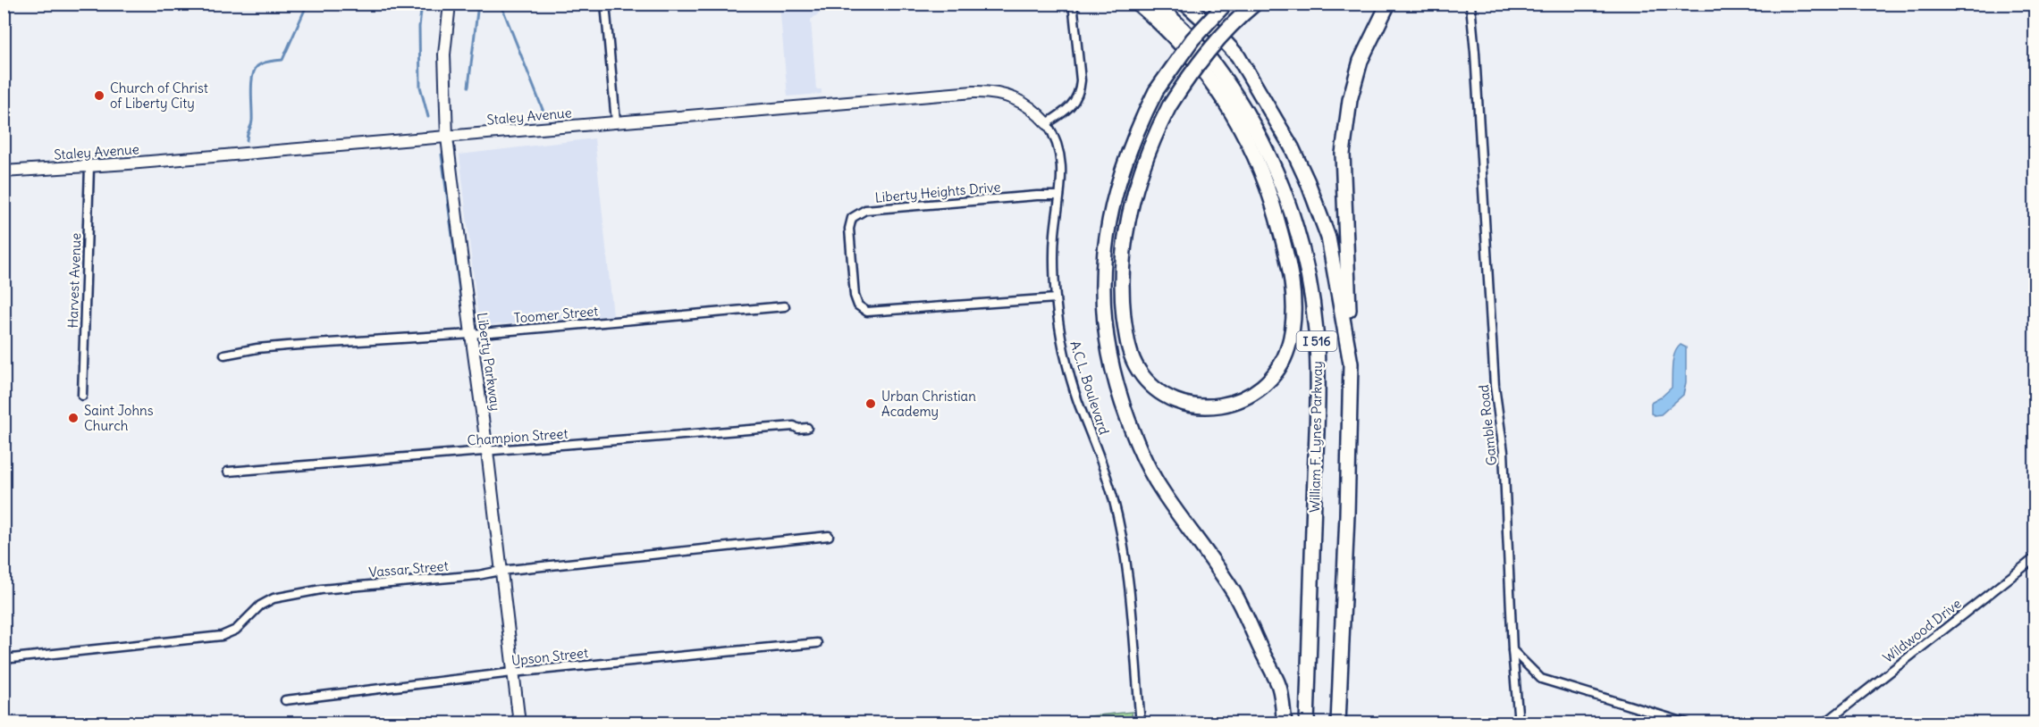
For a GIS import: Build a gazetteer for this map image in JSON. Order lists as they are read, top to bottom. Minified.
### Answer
{"streets":{"highway":["I 516","William F. Lynes Parkway"],"street":["Staley Avenue","Liberty Heights Drive","Harvest Avenue","Toomer Street","Liberty Parkway","A.C.L. Boulevard","Gamble Road","Champion Street","Vassar Street","Wildwood Drive","Upson Street"]},"crossings":[["Staley Avenue","Harvest Avenue"],["Staley Avenue","Liberty Parkway"],["Staley Avenue","A.C.L. Boulevard"],["Liberty Heights Drive","A.C.L. Boulevard"],["Toomer Street","Liberty Parkway"],["Liberty Parkway","Champion Street"],["Liberty Parkway","Vassar Street"],["Liberty Parkway","Upson Street"]],"places":["Church of Christ of Liberty City","Urban Christian Academy","Saint Johns Church"]}
